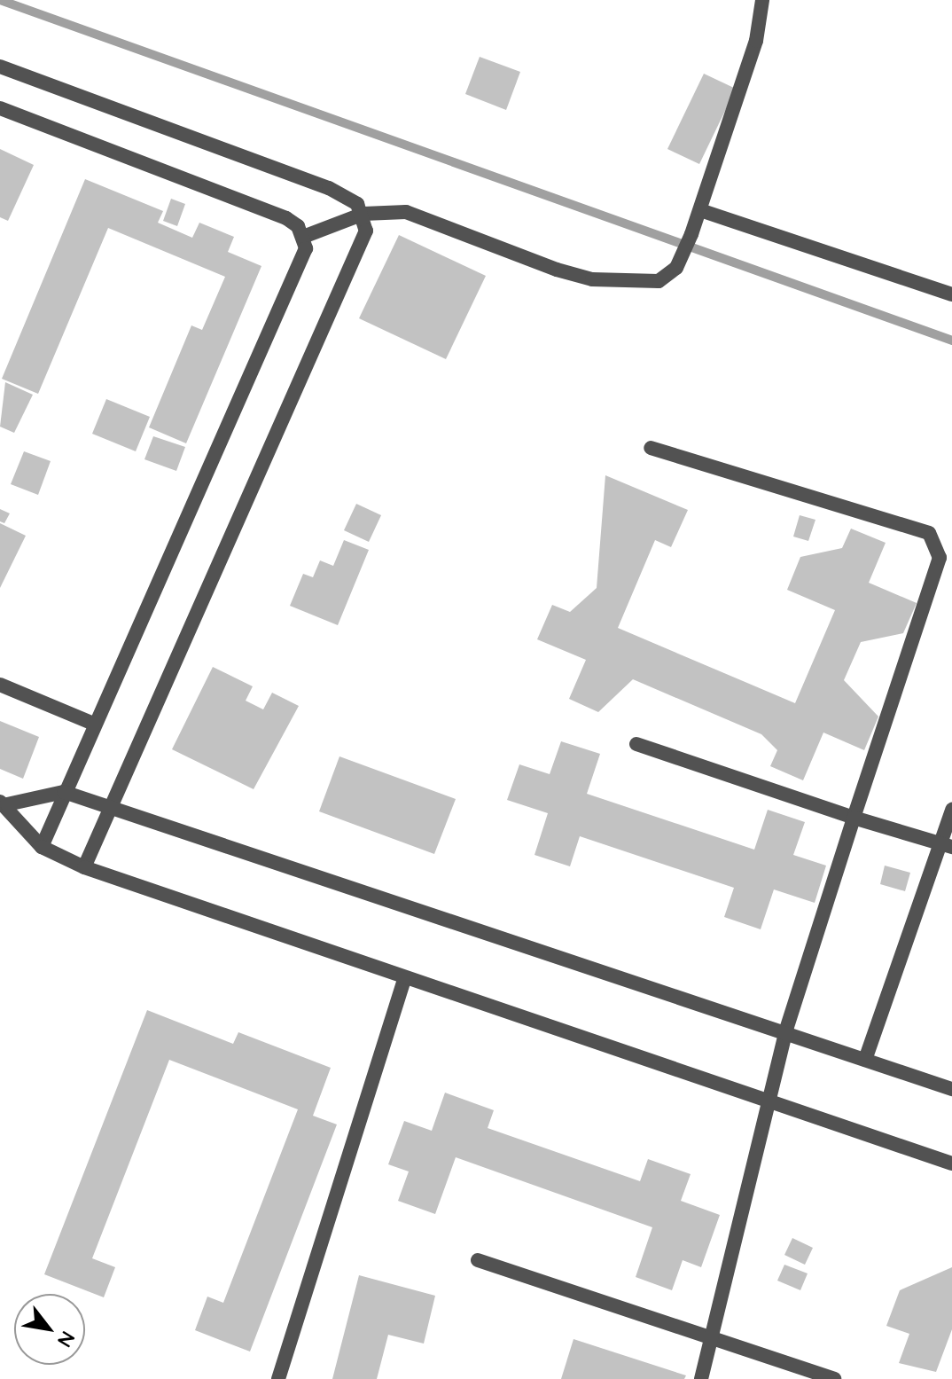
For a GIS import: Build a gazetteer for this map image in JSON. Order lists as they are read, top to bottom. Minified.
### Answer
{"north":"bottom right"}
